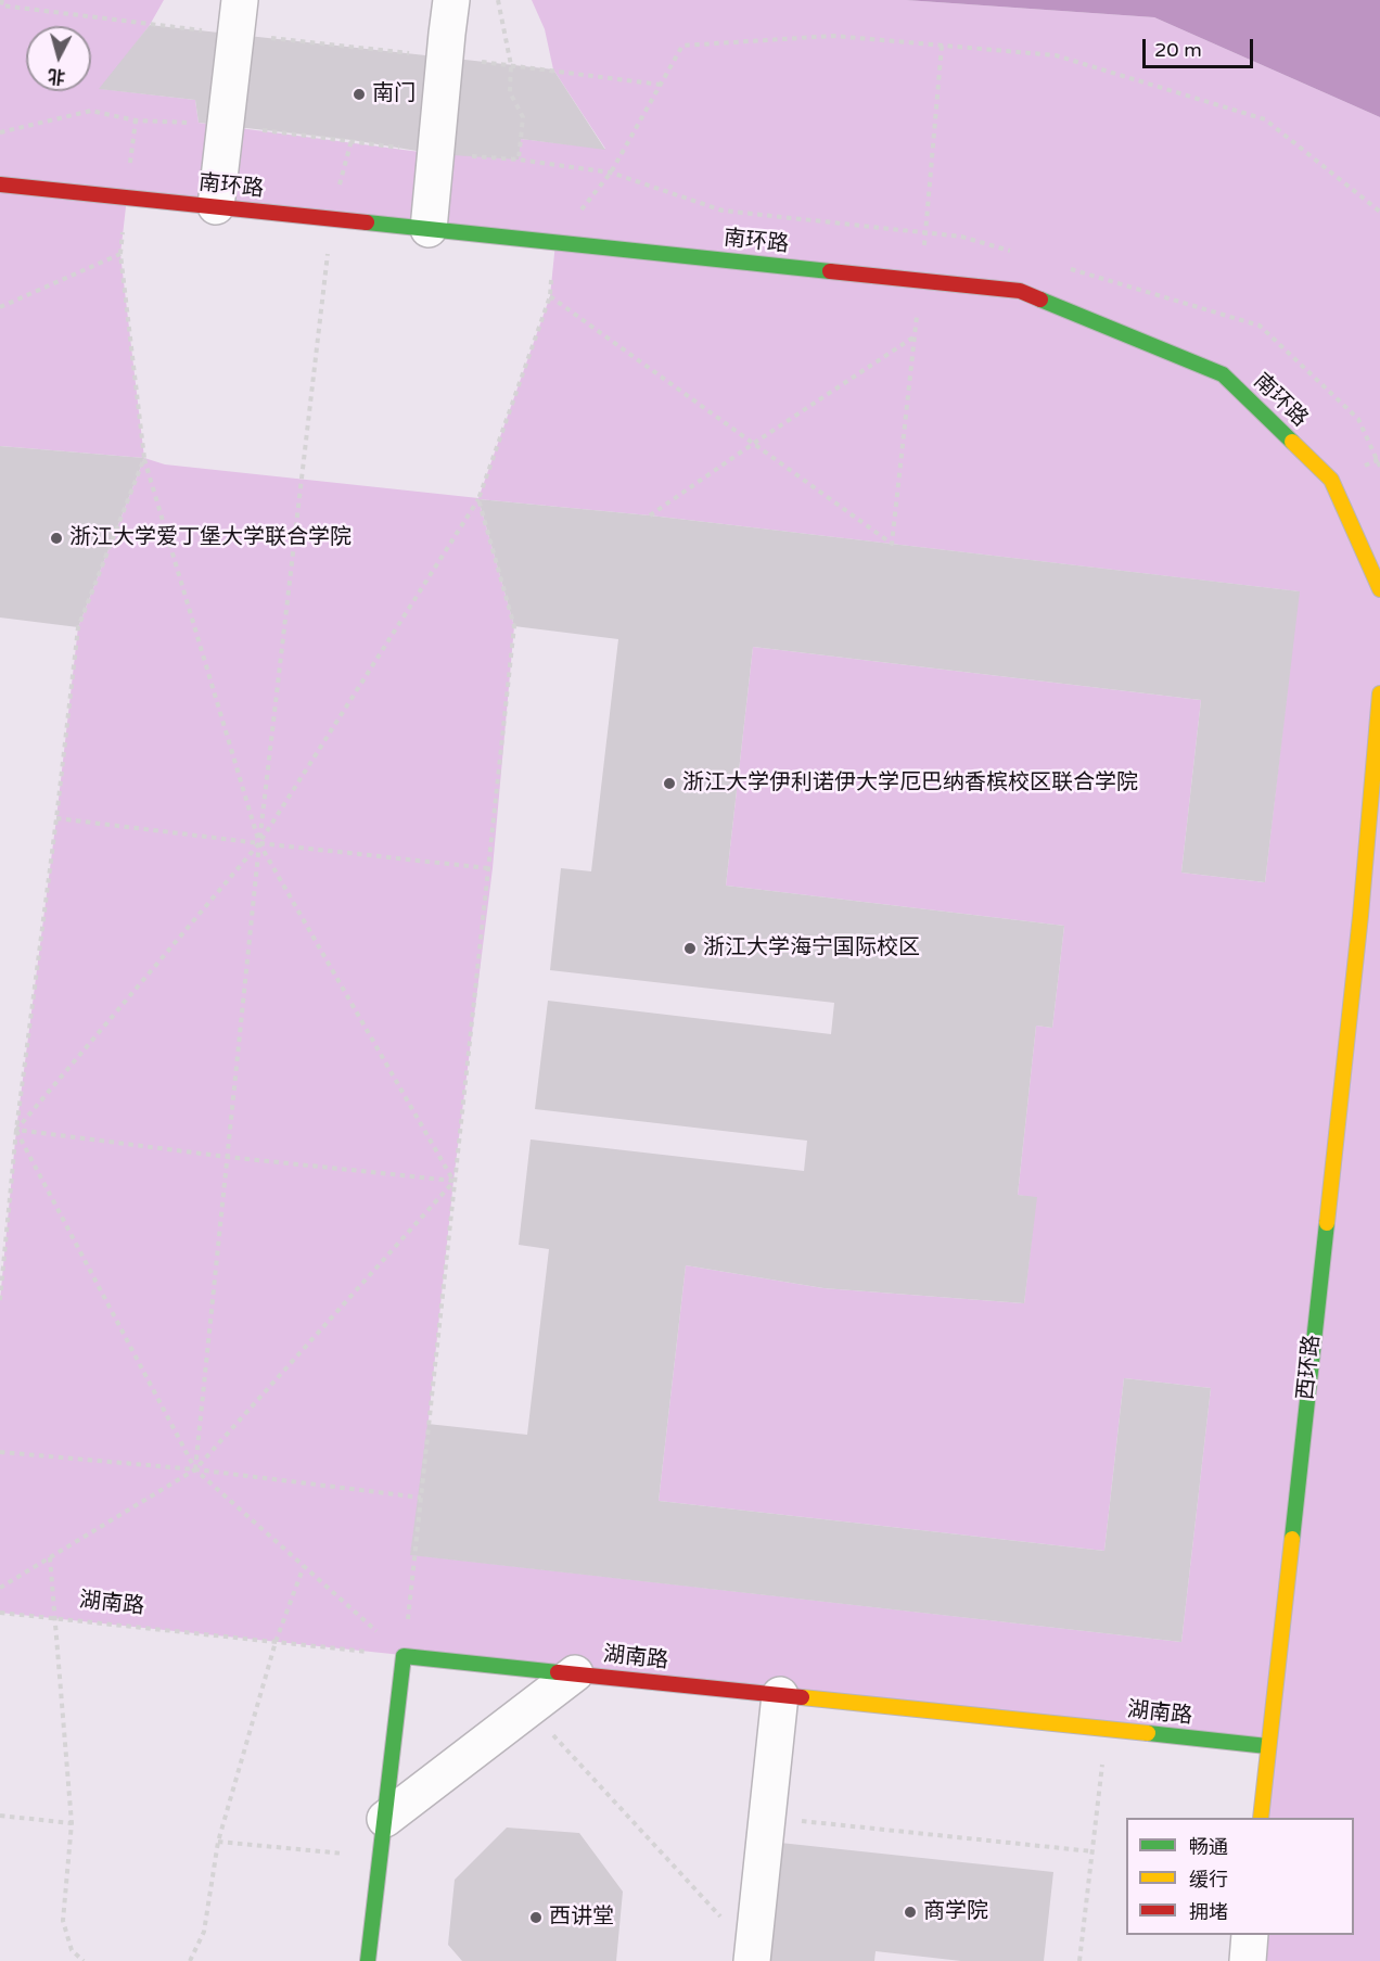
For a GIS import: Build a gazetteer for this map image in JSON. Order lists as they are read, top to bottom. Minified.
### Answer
{"streets":{"street":["南环路","西环路","湖南路"]},"crossings":[["西环路","湖南路"]],"places":["南门","浙江大学爱丁堡大学联合学院","浙江大学伊利诺伊大学厄巴纳香槟校区联合学院","浙江大学海宁国际校区","商学院","西讲堂"],"legend":["畅通","缓行","拥堵"],"scale_bar":"20 m","north":"bottom"}
